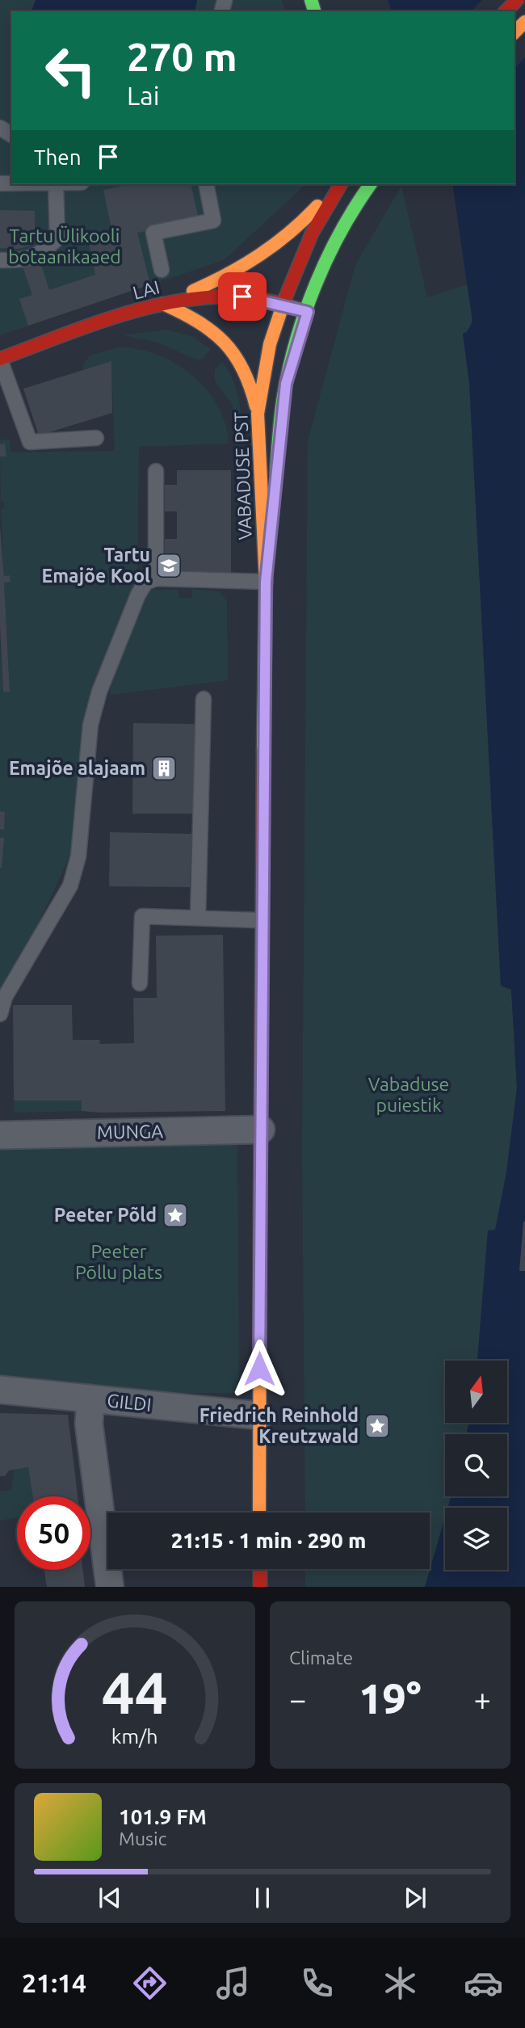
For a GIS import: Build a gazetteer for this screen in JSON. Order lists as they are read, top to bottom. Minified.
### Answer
{"streets":{"main road":["LAI","VABADUSE PST"],"street":["MUNGA","GILDI"]},"crossings":[["LAI","VABADUSE PST"],["VABADUSE PST","MUNGA"],["VABADUSE PST","GILDI"]],"parks":["Tartu Ülikooli botaanikaaed","Vabaduse puiestik","Peeter Põllu plats"],"places":{"school or university":["Tartu Emajõe Kool"],"building":["Emajõe alajaam"],"place":["Peeter Põld","Friedrich Reinhold Kreutzwald"]},"north":"top","page":{"turn":["270 m","Lai"],"then":"Then","limit":"50","trip":"21:15 · 1 min · 290 m","tile":"Climate","heat":["−","19°","+"],"song":["101.9 FM","Music"],"tabs":"21:14","gauge":["44","km/h"]}}
